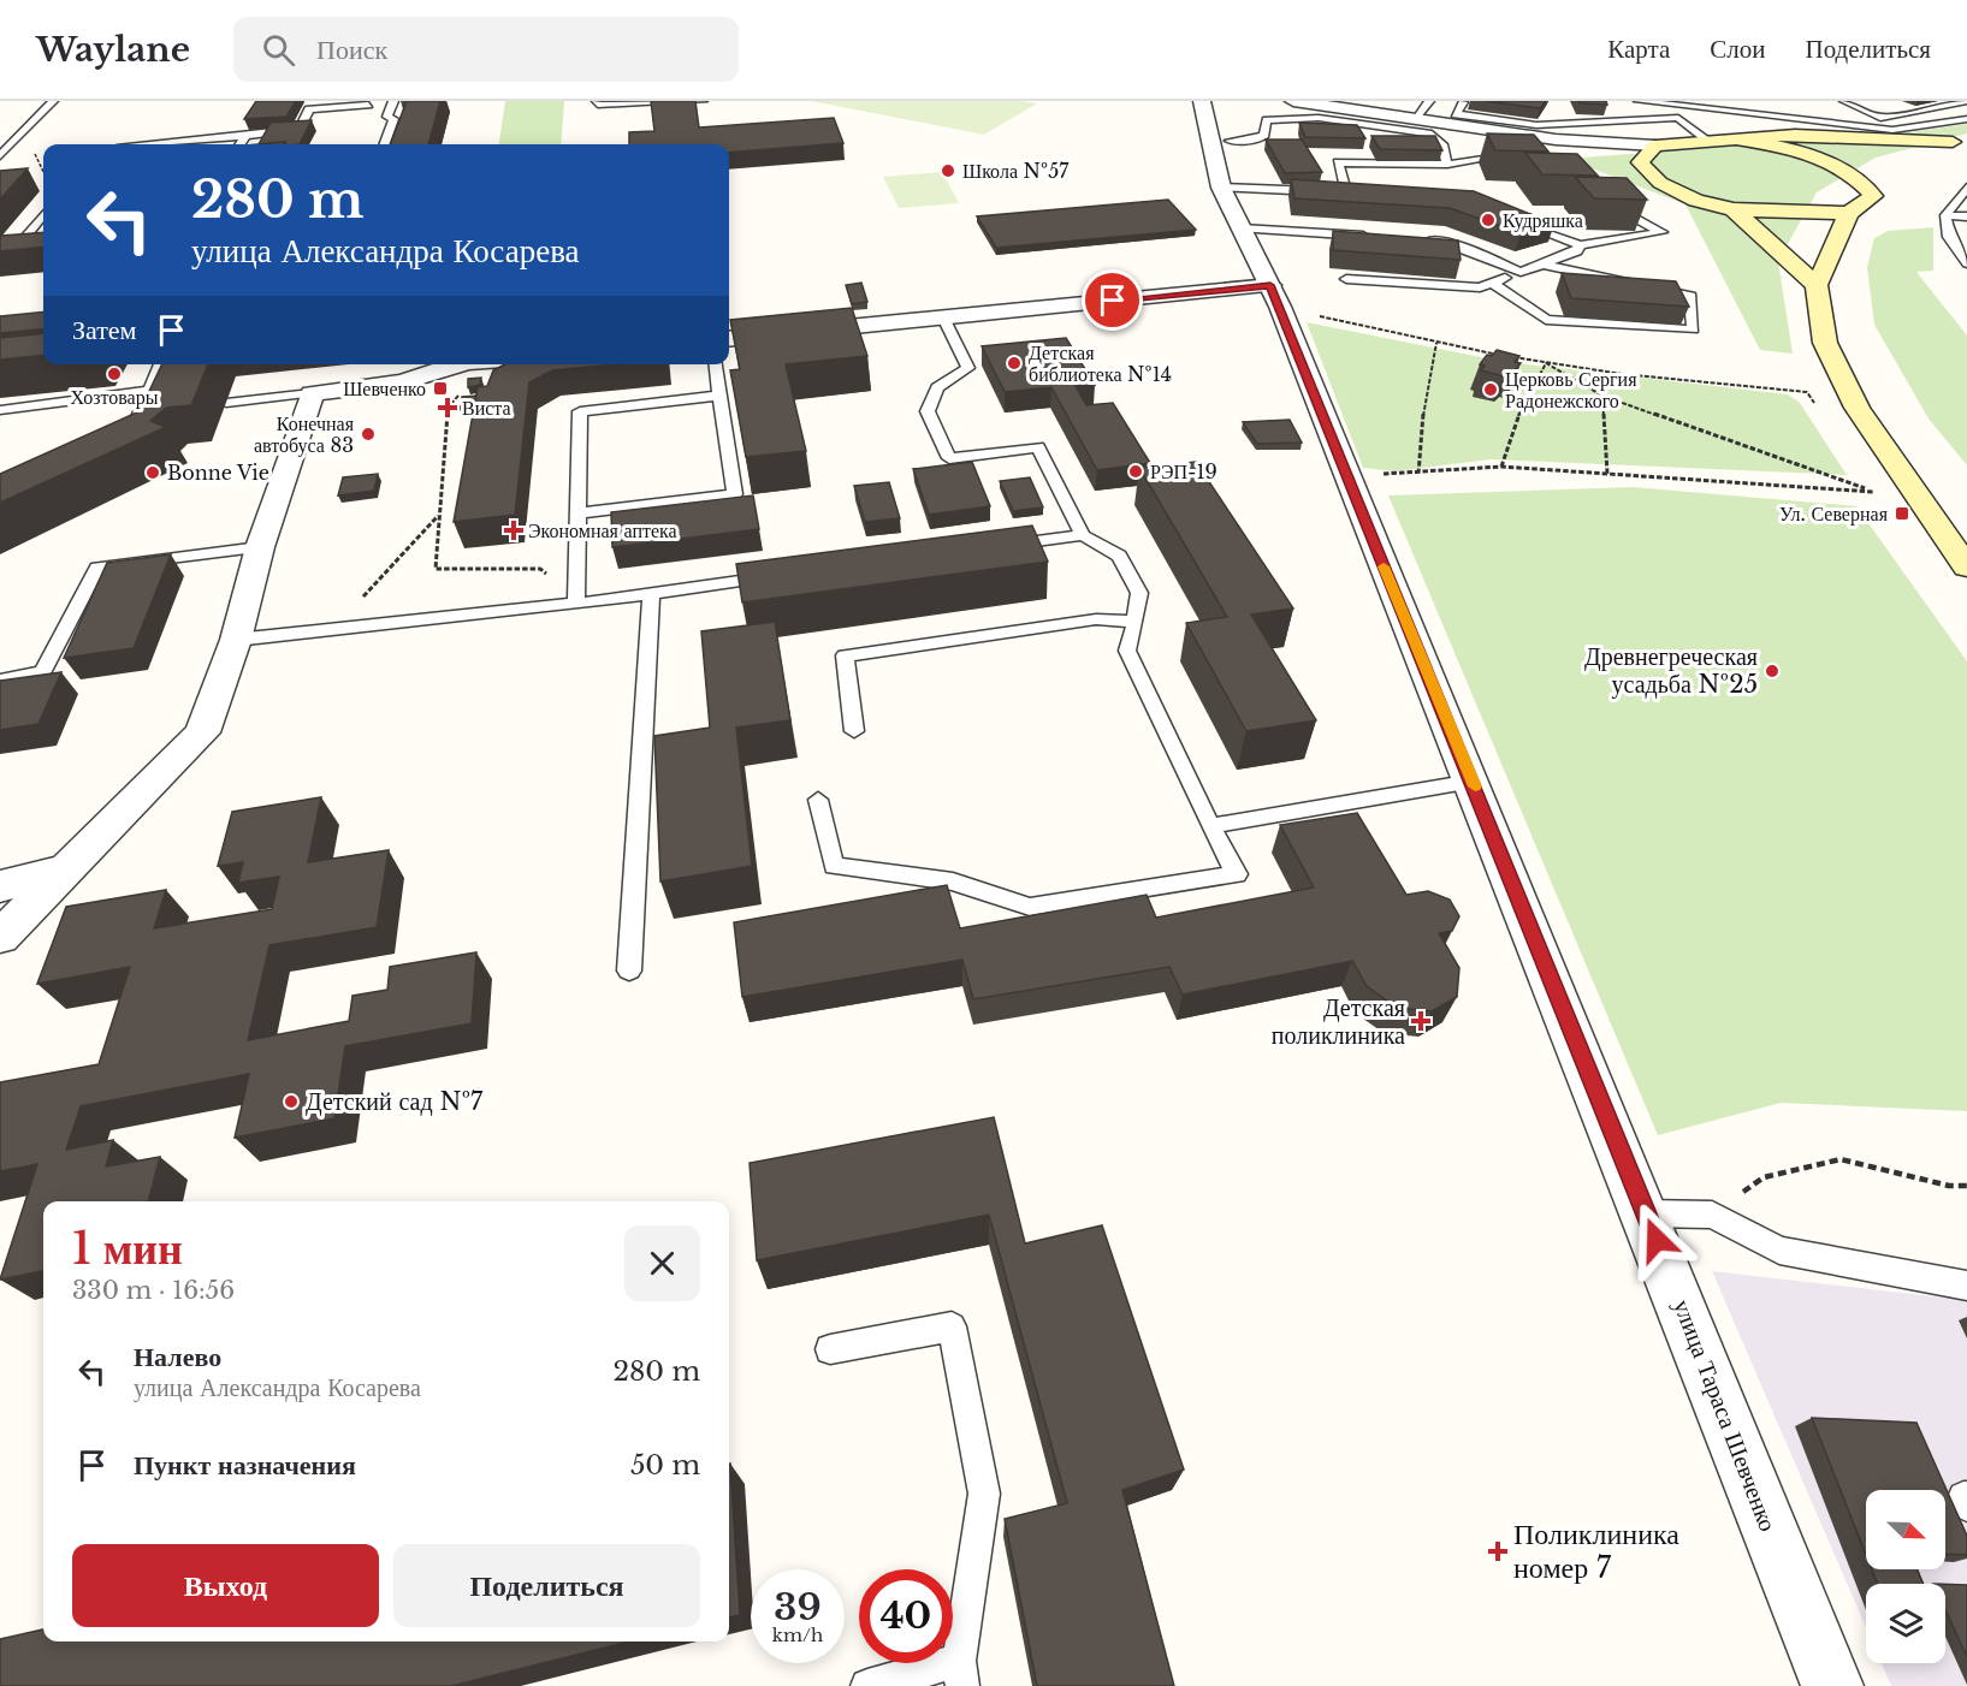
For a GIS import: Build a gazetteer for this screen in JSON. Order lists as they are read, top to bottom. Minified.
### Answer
{"streets":{"street":["улица Тараса Шевченко"]},"places":{"other":["Школа №57","Кудряшка","Детская библиотека №14","Хозтовары","Церковь Сергия Радонежского","Конечная автобуса 83","РЭП-19","Bonne Vie","Древнегреческая усадьба №25","Детский сад №7"],"transit":["Шевченко","Ул. Северная"],"health":["Виста","Экономная аптека","Детская поликлиника","Поликлиника номер 7"]},"north":"bottom right","page":{"header":"Waylane","search":"Поиск","nav":["Карта","Слои","Поделиться"],"turn":["280 m","улица Александра Косарева"],"then":"Затем","heading":["1 мин","330 m · 16:56"],"list":[{"name":"Налево","note":"улица Александра Косарева","value":"280 m"},{"name":"Пункт назначения","value":"50 m"}],"buttons":["Выход","Поделиться"],"speed":"39 km/h","limit":"40"}}
